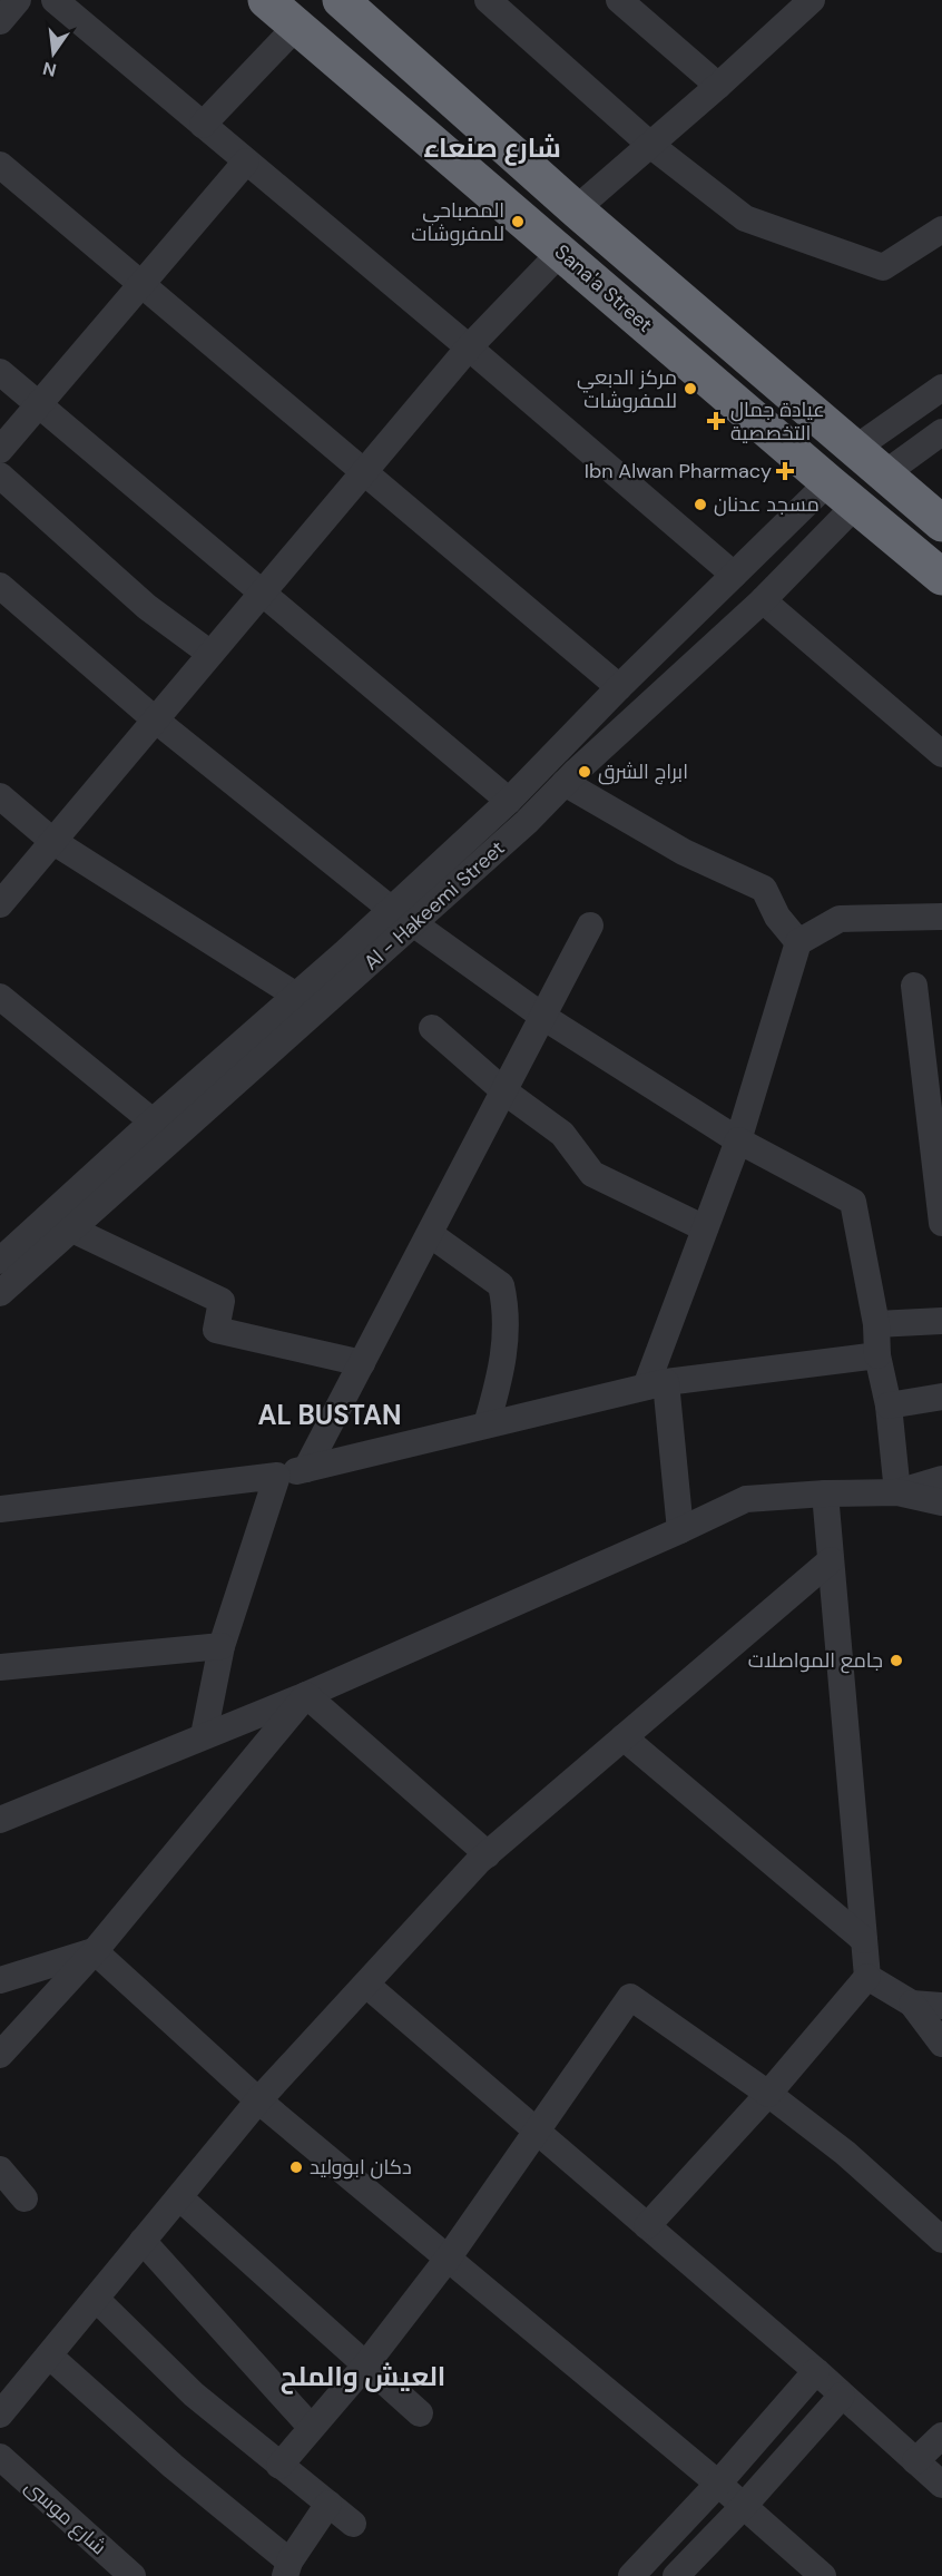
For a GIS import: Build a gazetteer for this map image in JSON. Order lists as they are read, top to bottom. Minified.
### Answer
{"streets":{"highway":["Sana'a Street"],"street":["Al - Hakeemi Street","شارع موسى"]},"crossings":[["Sana'a Street","Al - Hakeemi Street"]],"districts":["شارع صنعاء","AL BUSTAN","العيش والملح"],"places":{"other":["المصباحي للمفروشات","مركز الدبعي للمفروشات","مسجد عدنان","ابراج الشرق","جامع المواصلات","دكان ابووليد"],"health":["عيادة جمال التخصصية","Ibn Alwan Pharmacy"]},"north":"bottom"}
